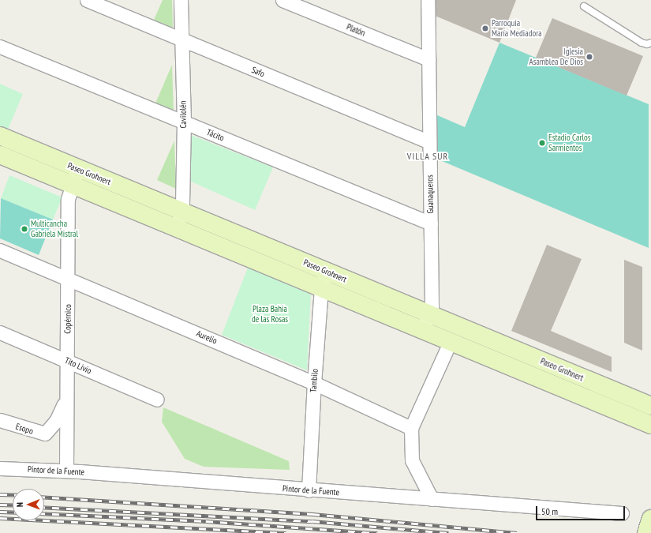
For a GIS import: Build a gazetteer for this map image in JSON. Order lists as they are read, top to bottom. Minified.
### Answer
{"streets":{"street":["Platón","Safo","Cavilolén","Tácito","Paseo Grohnert","Guanaqueros","Copérnico","Aurelio","Tito Livio","Tambilo","Esopo","Pintor de la Fuente"]},"crossings":[["Platón","Guanaqueros"],["Safo","Cavilolén"],["Safo","Guanaqueros"],["Cavilolén","Tácito"],["Cavilolén","Paseo Grohnert"],["Tácito","Guanaqueros"],["Paseo Grohnert","Guanaqueros"],["Paseo Grohnert","Copérnico"],["Paseo Grohnert","Tambilo"],["Copérnico","Aurelio"],["Copérnico","Tito Livio"],["Copérnico","Esopo"],["Copérnico","Pintor de la Fuente"],["Aurelio","Tambilo"],["Tambilo","Pintor de la Fuente"]],"districts":["VILLA SUR"],"parks":["Plaza Bahía de las Rosas"],"places":["Parroquia María Mediadora","Iglesia Asamblea De Dios","Estadio Carlos Sarmientos","Multicancha Gabriela Mistral"],"scale_bar":"50 m","north":"left"}
